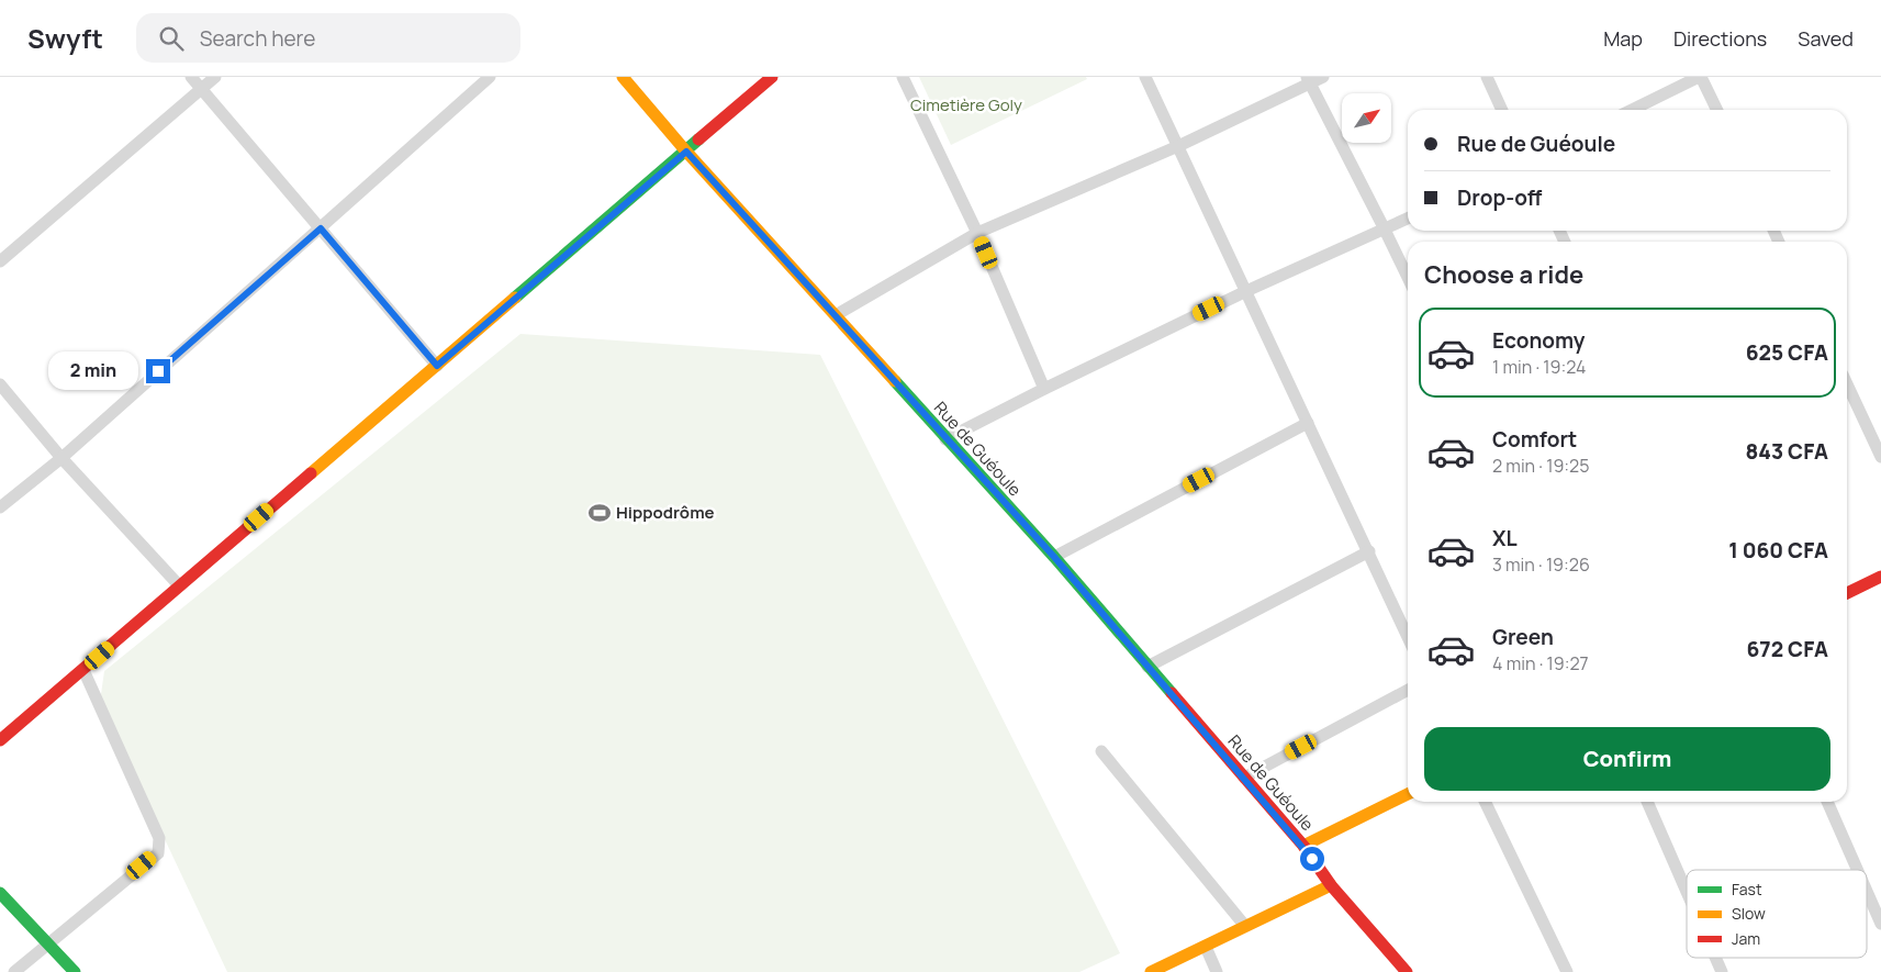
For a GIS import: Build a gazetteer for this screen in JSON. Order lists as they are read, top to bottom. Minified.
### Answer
{"streets":{"main road":["Rue de Guéoule"]},"parks":["Cimetière Goly"],"places":{"sports":["Hippodrôme"]},"legend":["Fast","Slow","Jam"],"north":"top right","page":{"header":"Swyft","search":"Search here","nav":["Map","Directions","Saved"],"banner":["Rue de Guéoule","Drop-off"],"heading":"Choose a ride","list":[{"name":"Economy","note":"1 min · 19:24","value":"625 CFA"},{"name":"Comfort","note":"2 min · 19:25","value":"843 CFA"},{"name":"XL","note":"3 min · 19:26","value":"1 060 CFA"},{"name":"Green","note":"4 min · 19:27","value":"672 CFA"}],"bubble":"2 min","buttons":"Confirm"}}
